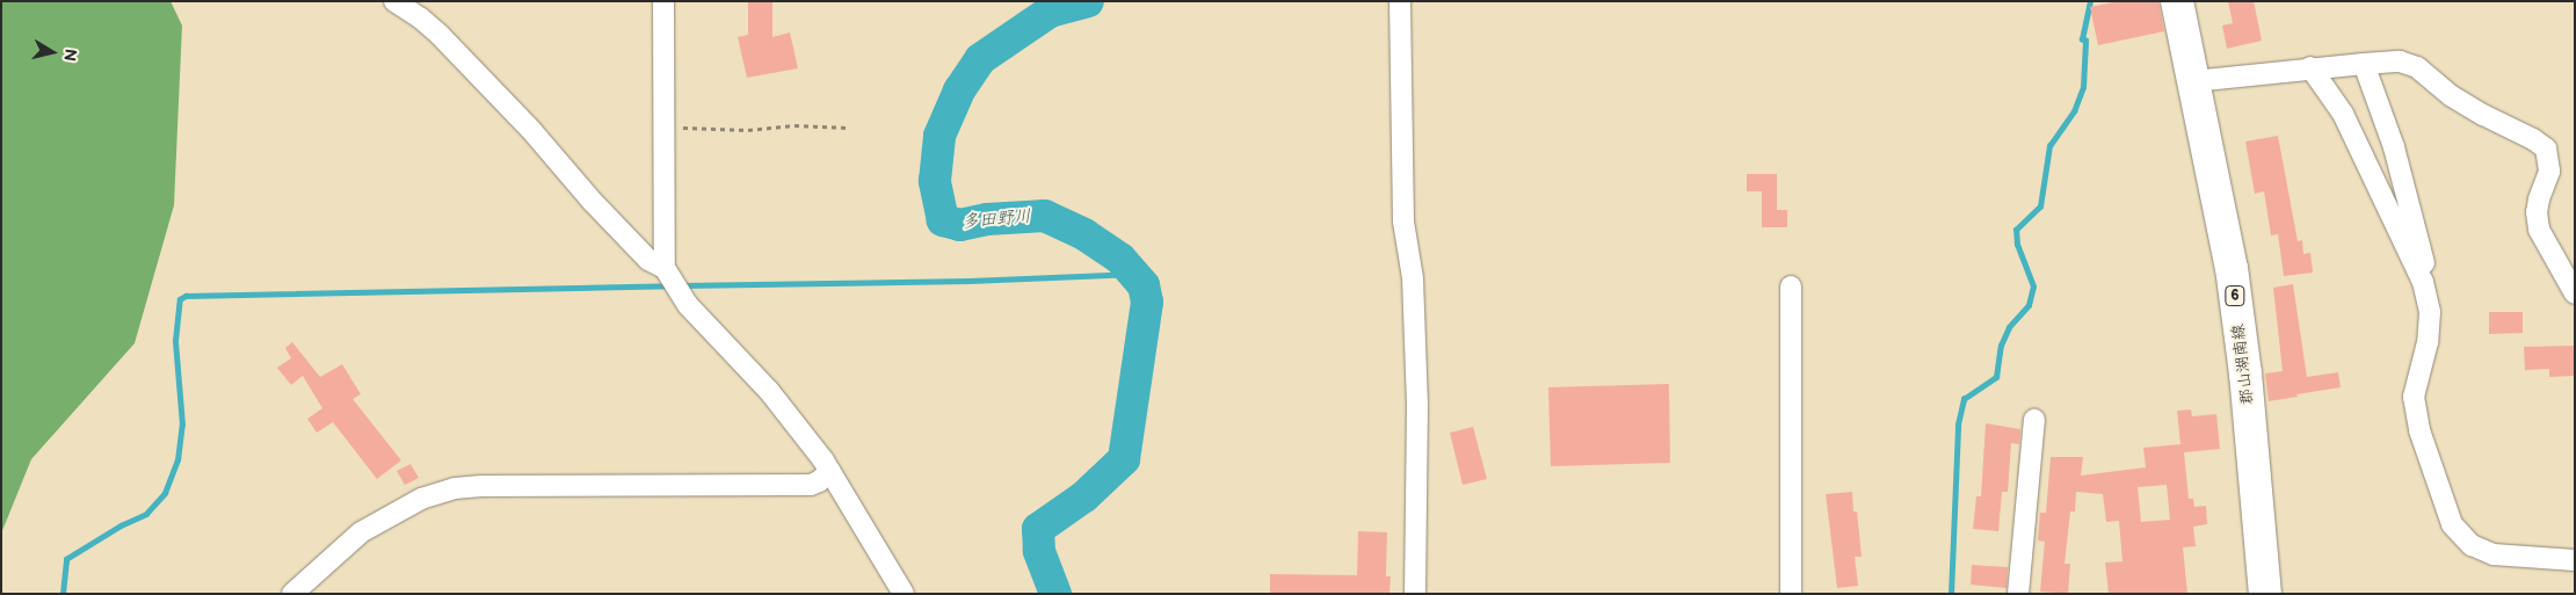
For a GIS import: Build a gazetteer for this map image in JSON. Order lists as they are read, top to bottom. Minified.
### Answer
{"streets":{"main road":["6","郡山湖南線"]},"water":["多田野川"],"north":"right"}
